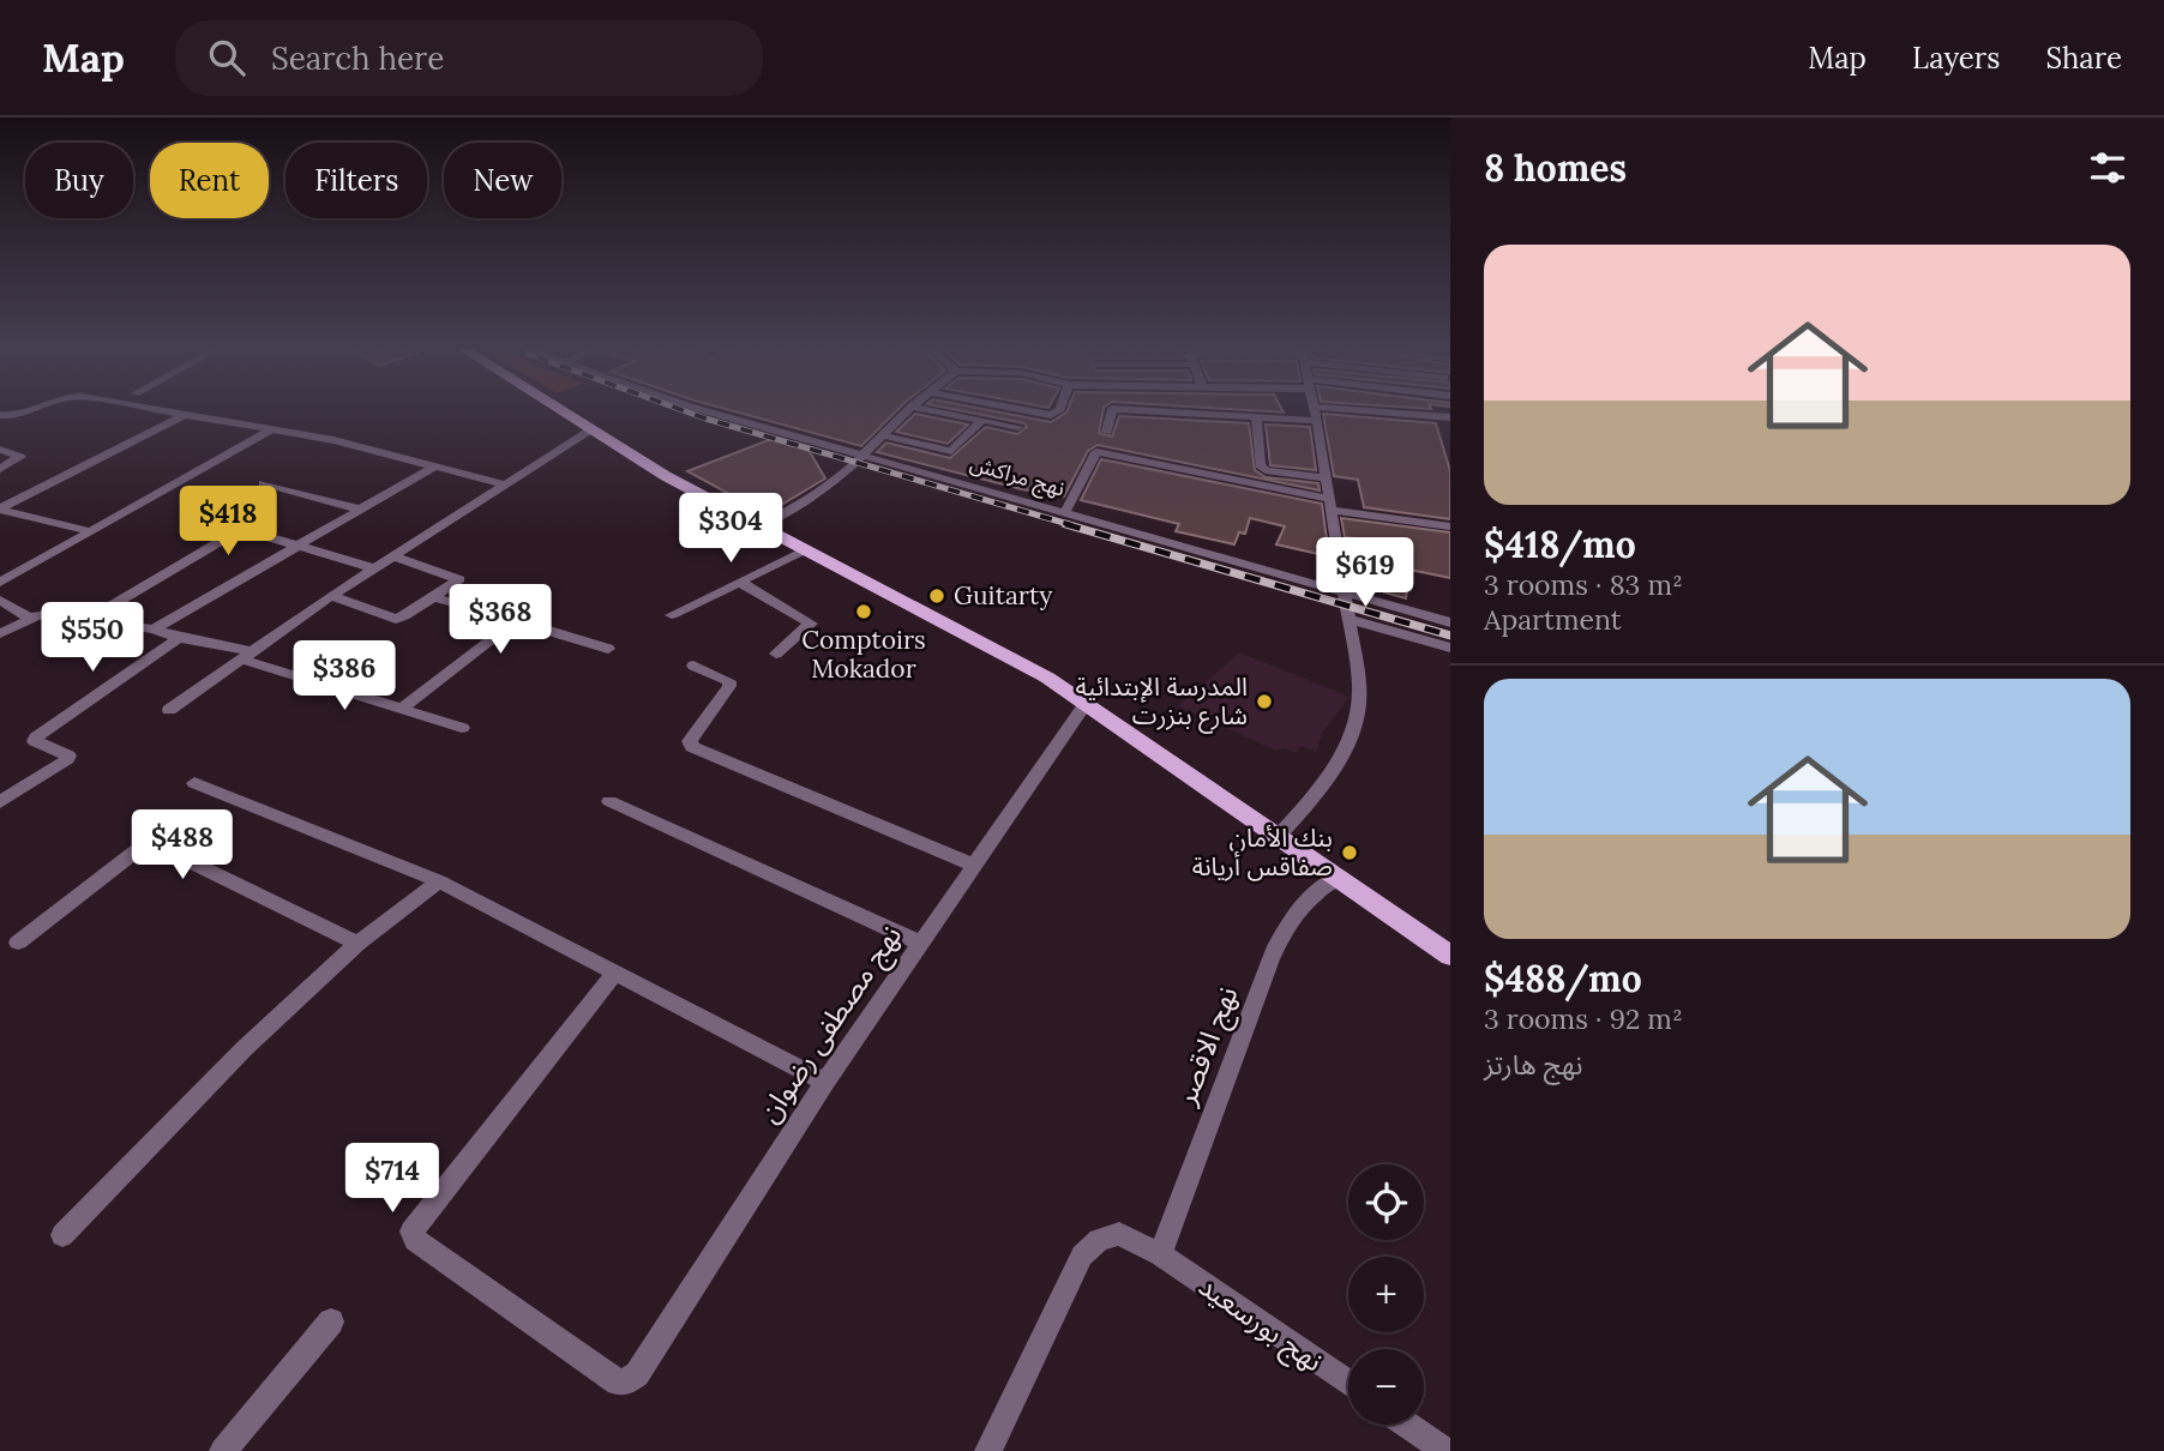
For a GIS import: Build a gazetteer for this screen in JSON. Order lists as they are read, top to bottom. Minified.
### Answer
{"streets":{"street":["نهج مراكش","نهج مصطفى رضوان","نهج الاقصر","نهج بورسعيد"]},"crossings":[["نهج الاقصر","نهج بورسعيد"]],"places":["Guitarty","Comptoirs Mokador","المدرسة الإبتدائية شارع بنزرت","بنك الأمان صفاقس أريانة"],"page":{"header":"Map","search":"Search here","nav":["Map","Layers","Share"],"heading":"8 homes","chip":["Buy","Rent","Filters","New"],"list":[{"name":"$418/mo","note":"3 rooms · 83 m² · Apartment"},{"name":"$488/mo","note":"3 rooms · 92 m² · نهج هارتز"}],"price":["$418","$304","$619","$368","$550","$386","$488","$714"],"map_buttons":["+","−"]}}
